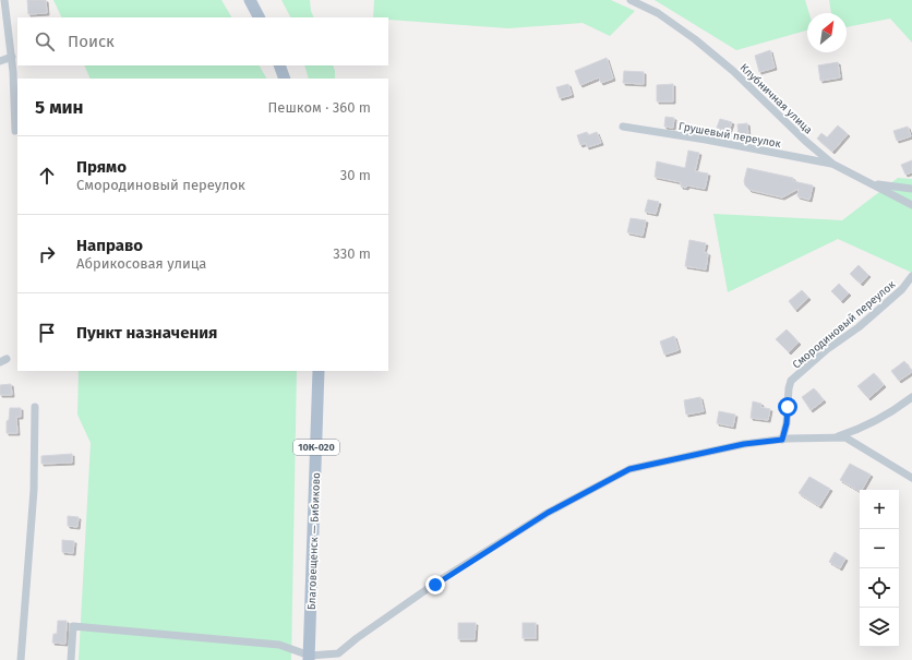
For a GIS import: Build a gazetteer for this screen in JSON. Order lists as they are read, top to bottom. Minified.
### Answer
{"streets":{"main road":["10К-020","Благовещенск — Бибиково"],"street":["Клубничная улица","Грушевый переулок","Смородиновый переулок"]},"crossings":[["Клубничная улица","Грушевый переулок"]],"north":"top right","page":{"search":"Поиск","heading":["5 мин","Пешком · 360 m"],"list":[["Прямо","Смородиновый переулок","30 m"],["Направо","Абрикосовая улица","330 m"],"Пункт назначения"],"map_buttons":["+","−"]}}
